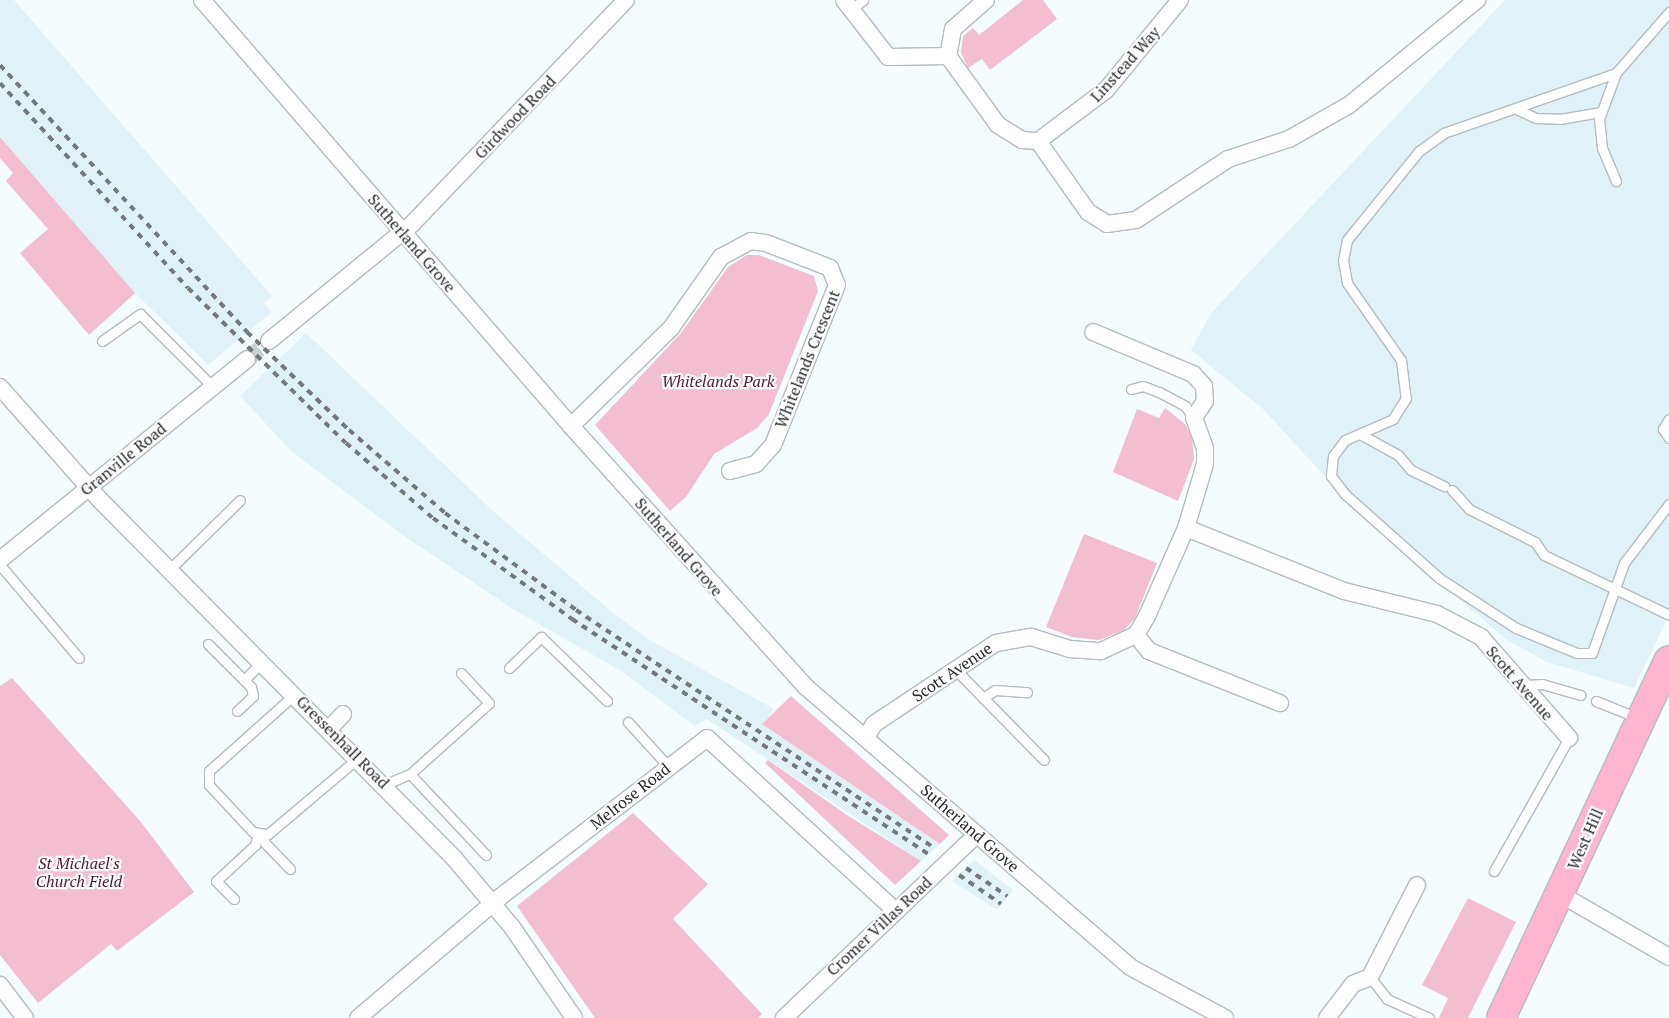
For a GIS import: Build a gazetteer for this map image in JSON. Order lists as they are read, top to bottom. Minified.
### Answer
{"streets":{"highway":["West Hill"],"street":["Linstead Way","Girdwood Road","Sutherland Grove","Whitelands Crescent","Granville Road","Scott Avenue","Gressenhall Road","Melrose Road","Cromer Villas Road"]},"crossings":[["Girdwood Road","Sutherland Grove"],["Sutherland Grove","Whitelands Crescent"],["Sutherland Grove","Scott Avenue"],["Sutherland Grove","Cromer Villas Road"],["Granville Road","Gressenhall Road"],["Gressenhall Road","Melrose Road"],["Melrose Road","Cromer Villas Road"]],"parks":["Whitelands Park","St Michael's Church Field"]}
